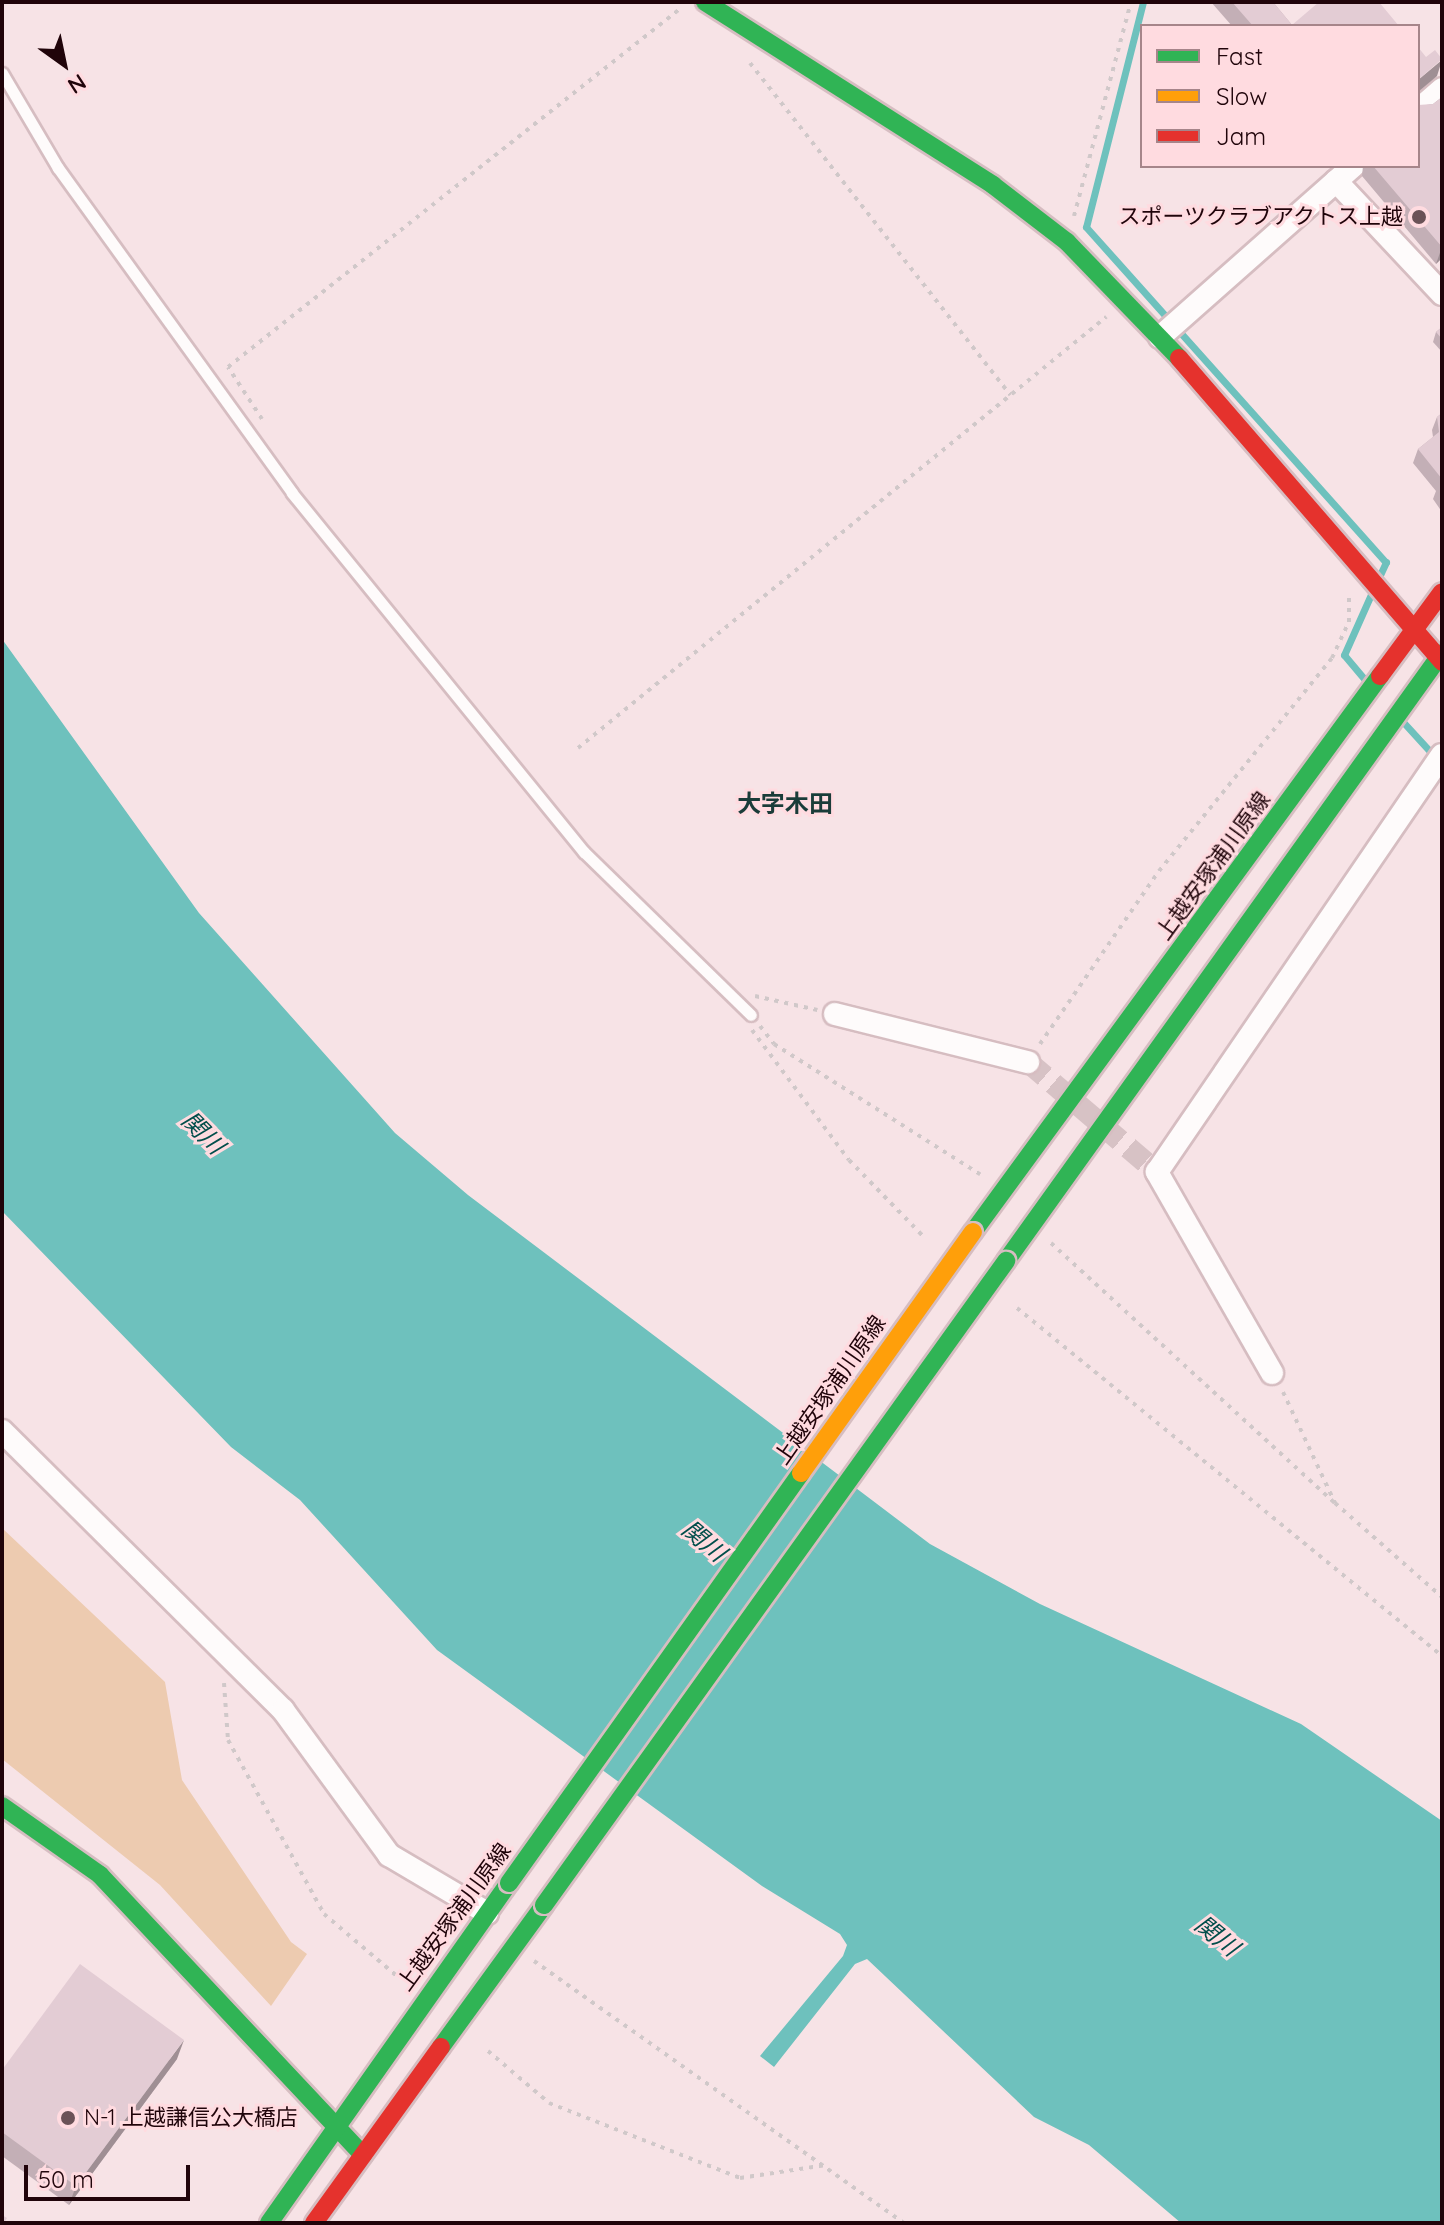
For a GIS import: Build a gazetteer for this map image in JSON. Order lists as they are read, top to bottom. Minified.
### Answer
{"streets":{"main road":["上越安塚浦川原線"]},"districts":["大字木田"],"water":["関川"],"places":["スポーツクラブアクトス上越","N-1 上越謙信公大橋店"],"legend":["Fast","Slow","Jam"],"scale_bar":"50 m","north":"bottom right"}
